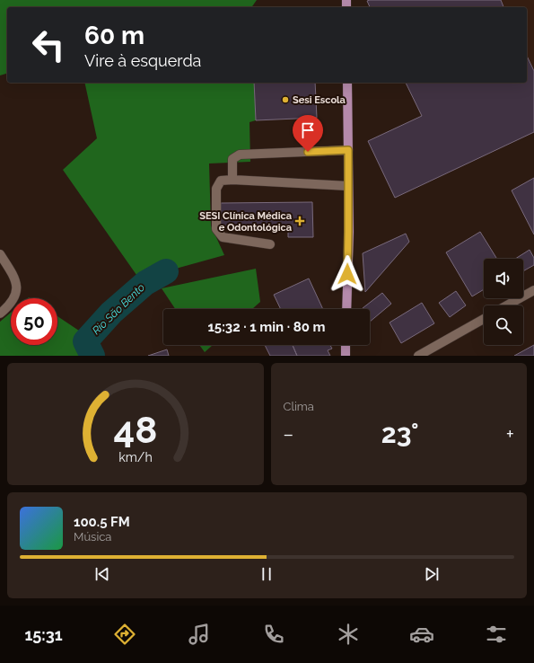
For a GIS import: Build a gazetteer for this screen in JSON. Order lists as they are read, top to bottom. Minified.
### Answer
{"water":["Rio São Bento"],"places":{"other":["Sesi Escola"],"health":["SESI Clínica Médica e Odontológica"]},"page":{"turn":["60 m","Vire à esquerda"],"limit":"50","trip":"15:32 · 1 min · 80 m","tile":"Clima","heat":["−","23°","+"],"song":["100.5 FM","Música"],"tabs":"15:31","gauge":["48","km/h"]}}
